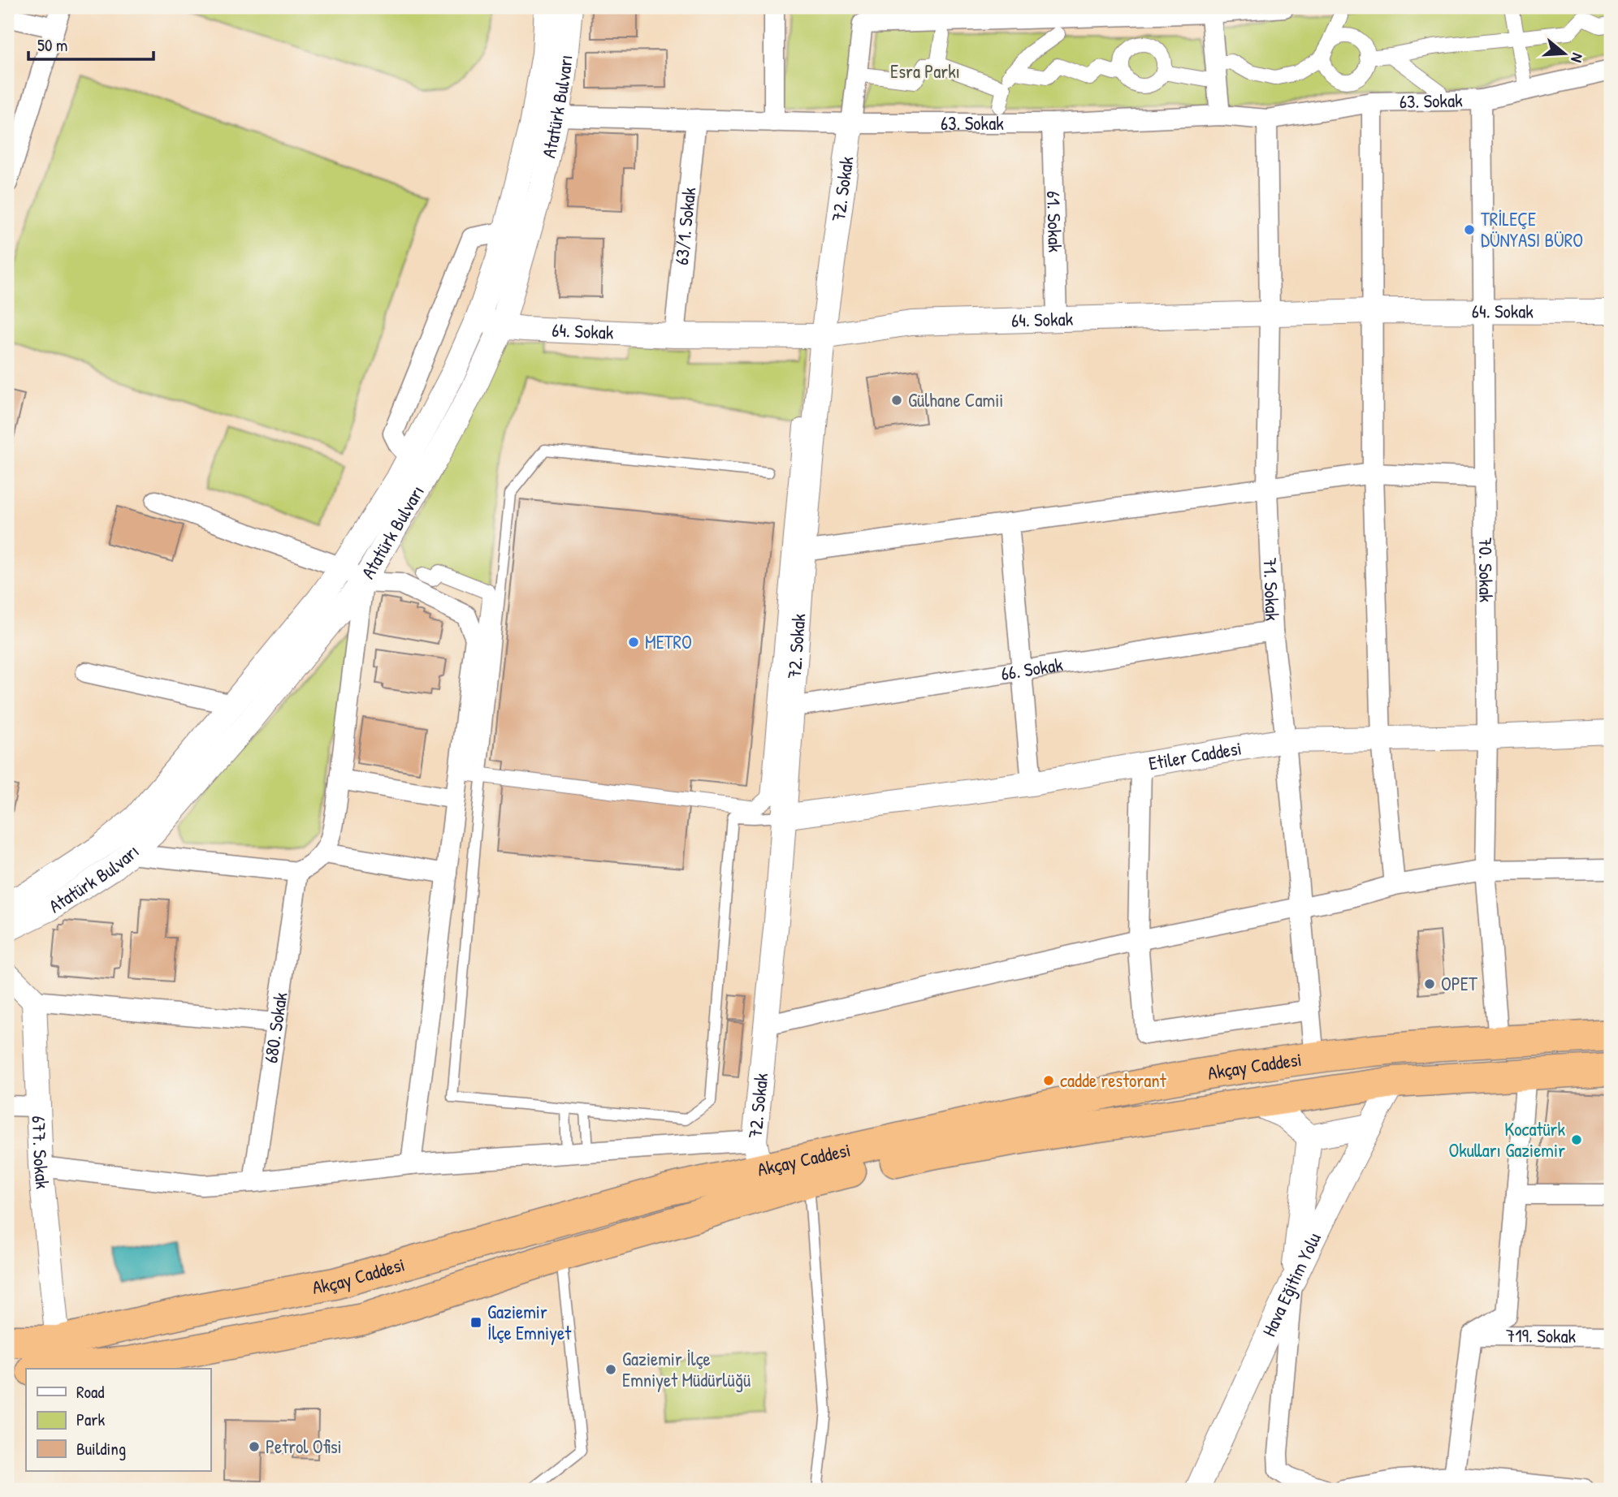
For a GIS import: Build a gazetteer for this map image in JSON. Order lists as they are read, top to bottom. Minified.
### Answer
{"streets":{"highway":["Akçay Caddesi"],"street":["63. Sokak","Atatürk Bulvarı","72. Sokak","61. Sokak","63/1. Sokak","64. Sokak","70. Sokak","71. Sokak","66. Sokak","Etiler Caddesi","680. Sokak","677. Sokak","Hava Eğitim Yolu","719. Sokak"]},"crossings":[["63. Sokak","Atatürk Bulvarı"],["63. Sokak","72. Sokak"],["63. Sokak","61. Sokak"],["63. Sokak","63/1. Sokak"],["63. Sokak","70. Sokak"],["63. Sokak","71. Sokak"],["Atatürk Bulvarı","64. Sokak"],["72. Sokak","64. Sokak"],["72. Sokak","66. Sokak"],["72. Sokak","Etiler Caddesi"],["72. Sokak","Akçay Caddesi"],["61. Sokak","64. Sokak"],["63/1. Sokak","64. Sokak"],["64. Sokak","70. Sokak"],["64. Sokak","71. Sokak"],["70. Sokak","Etiler Caddesi"],["70. Sokak","Akçay Caddesi"],["71. Sokak","66. Sokak"],["71. Sokak","Etiler Caddesi"],["71. Sokak","Akçay Caddesi"],["Akçay Caddesi","677. Sokak"],["Akçay Caddesi","Hava Eğitim Yolu"]],"parks":["Esra Parkı"],"places":{"other":["TRİLEÇE DÜNYASI BÜRO","Gülhane Camii","METRO","OPET","cadde restorant","Kocatürk Okulları Gaziemir","Gaziemir İlçe Emniyet Müdürlüğü","Petrol Ofisi"],"transit":["Gaziemir İlçe Emniyet"]},"legend":["Road","Park","Building"],"scale_bar":"50 m","north":"right"}
